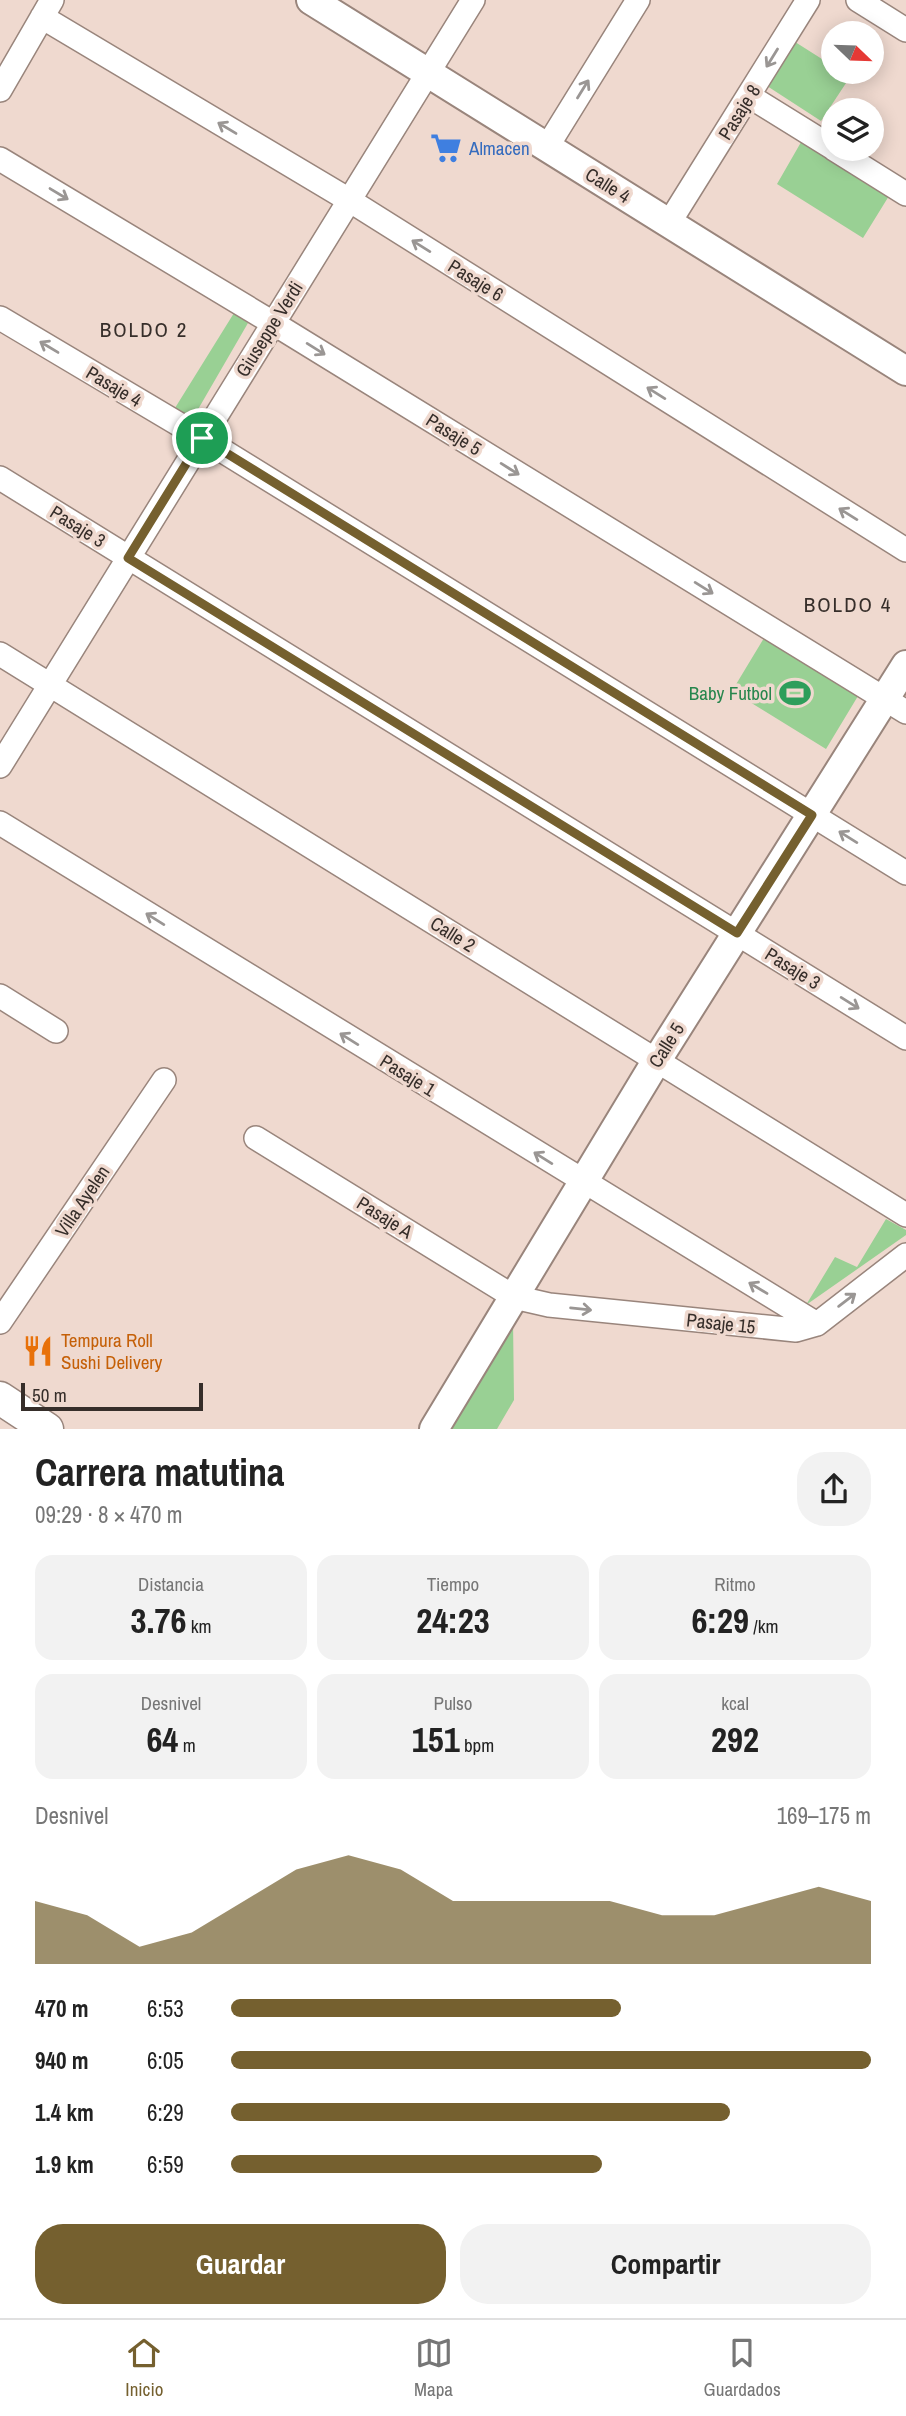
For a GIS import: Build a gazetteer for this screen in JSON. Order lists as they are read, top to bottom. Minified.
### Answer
{"streets":{"street":["Pasaje 8","Calle 4","Pasaje 6","Giuseppe Verdi","Pasaje 4","Pasaje 5","Pasaje 3","Calle 2","Calle 5","Pasaje 1","Villa Ayelen","Pasaje A","Pasaje 15"]},"crossings":[["Pasaje 8","Calle 4"],["Calle 4","Giuseppe Verdi"],["Pasaje 6","Giuseppe Verdi"],["Giuseppe Verdi","Pasaje 4"],["Giuseppe Verdi","Pasaje 5"],["Giuseppe Verdi","Pasaje 3"],["Giuseppe Verdi","Calle 2"],["Pasaje 4","Calle 5"],["Pasaje 5","Calle 5"],["Pasaje 3","Calle 5"],["Calle 2","Calle 5"],["Calle 5","Pasaje 1"],["Calle 5","Pasaje A"],["Calle 5","Pasaje 15"],["Pasaje 1","Pasaje 15"],["Pasaje A","Pasaje 15"]],"one_way":["Pasaje 8","Pasaje 6","Pasaje 5","Pasaje 1","Pasaje 15"],"districts":["BOLDO 2","BOLDO 4"],"places":{"supermarket":["Almacen"],"sports":["Baby Futbol"],"restaurant":["Tempura Roll Sushi Delivery"]},"scale_bar":"50 m","north":"bottom right","page":{"scale":"50 m","heading":["Carrera matutina","09:29 · 8 × 470 m"],"stats":[["Distancia","3.76 km"],["Tiempo","24:23"],["Ritmo","6:29 /km"],["Desnivel","64 m"],["Pulso","151 bpm"],["kcal","292"]],"chart":["Desnivel","169–175 m"],"list":[{"name":"470 m","note":"6:53"},{"name":"940 m","note":"6:05"},{"name":"1.4 km","note":"6:29"},{"name":"1.9 km","note":"6:59"}],"buttons":["Guardar","Compartir"],"tabs":["Inicio","Mapa","Guardados"]}}
